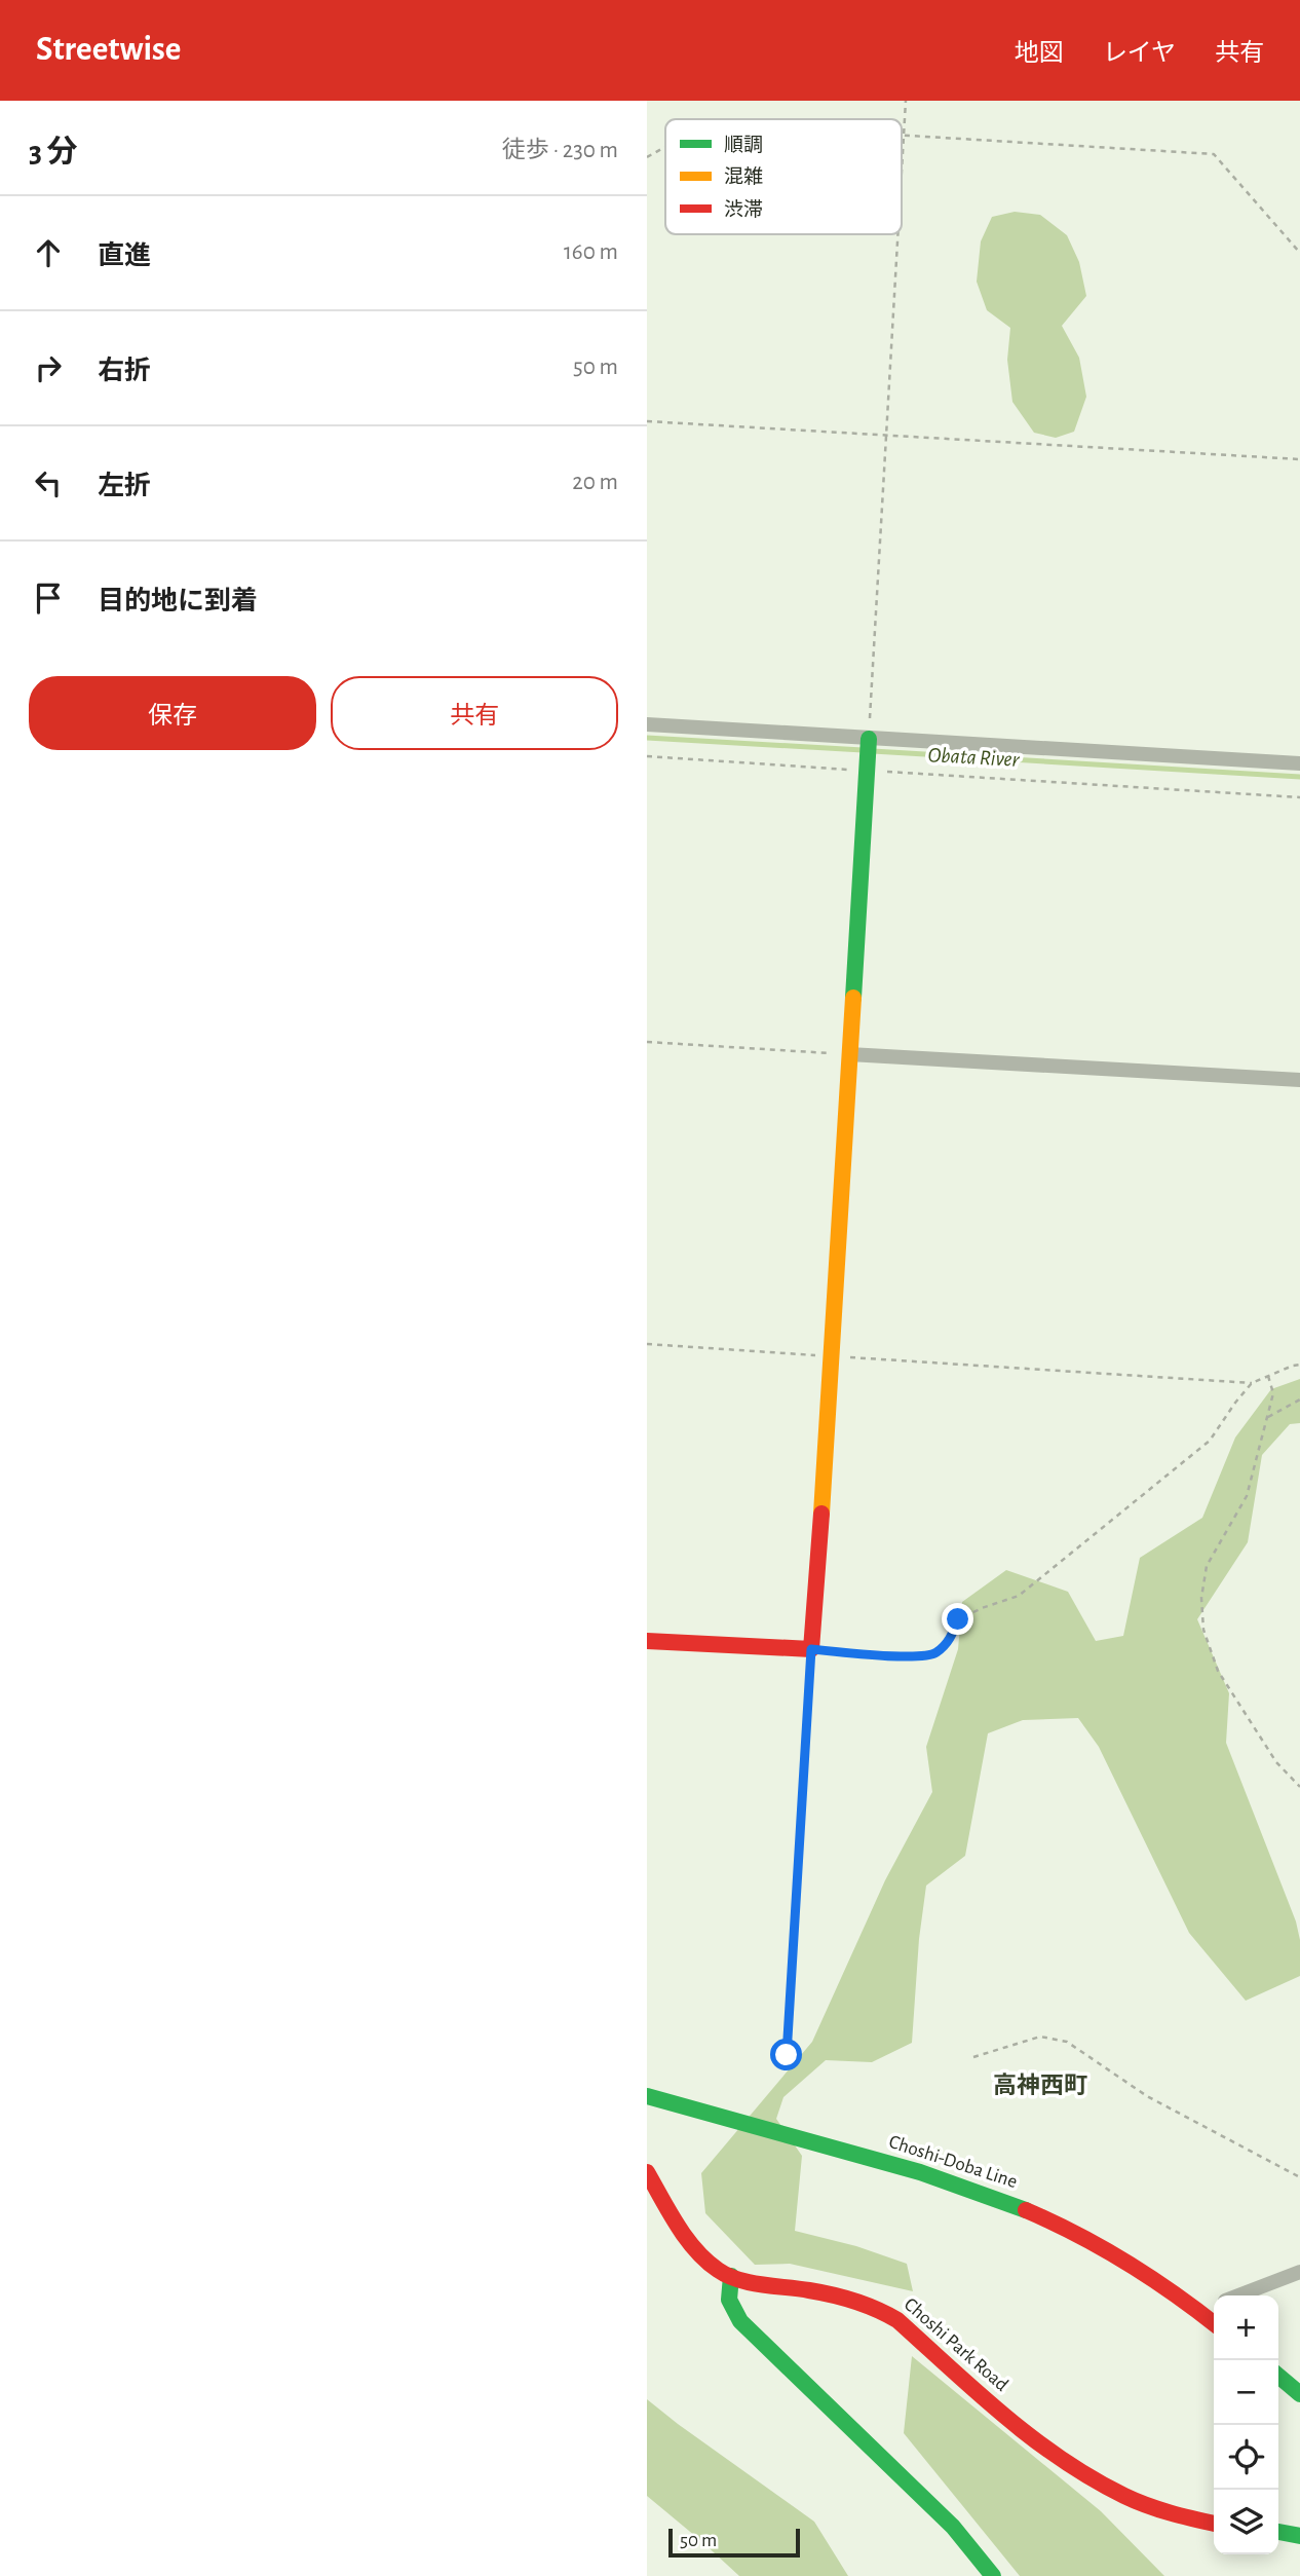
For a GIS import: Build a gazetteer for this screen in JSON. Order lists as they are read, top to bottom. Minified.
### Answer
{"streets":{"street":["Choshi-Doba Line","Choshi Park Road"]},"districts":["高神西町"],"water":["Obata River"],"legend":["順調","混雑","渋滞"],"scale_bar":"50 m","page":{"header":"Streetwise","nav":["地図","レイヤ","共有"],"heading":["3 分","徒歩 · 230 m"],"list":[["直進","160 m"],["右折","50 m"],["左折","20 m"],"目的地に到着"],"buttons":["保存","共有"],"map_buttons":["+","−"],"scale":"50 m"}}
